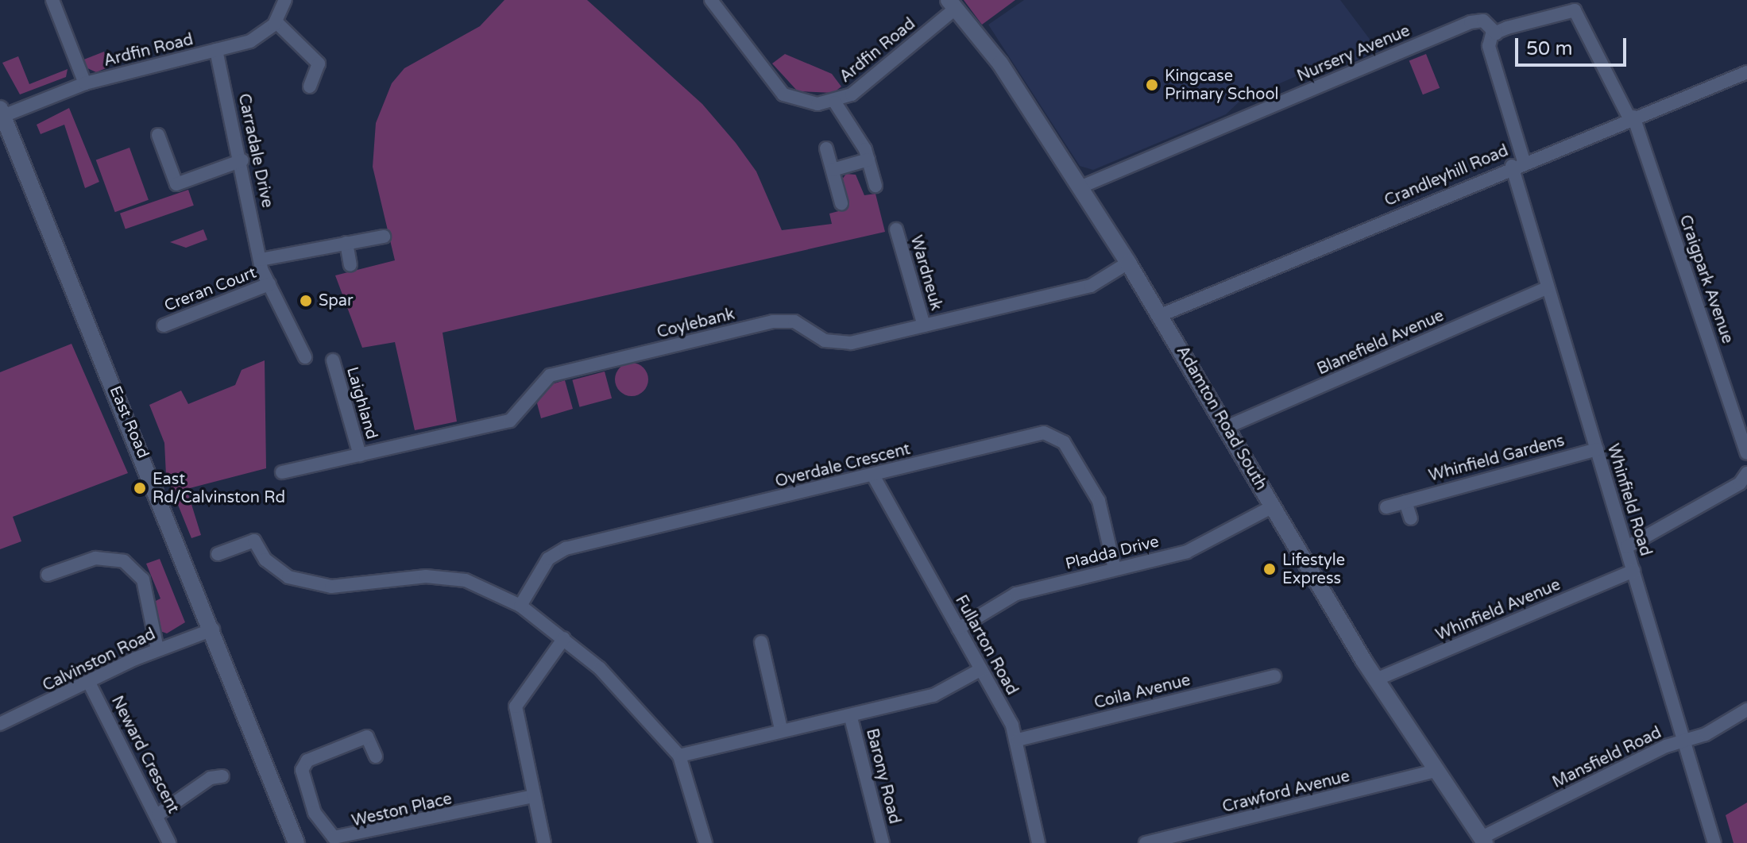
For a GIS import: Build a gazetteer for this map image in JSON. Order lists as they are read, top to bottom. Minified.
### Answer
{"streets":{"street":["Ardfin Road","Nursery Avenue","Carradale Drive","Crandleyhill Road","Wardneuk","Craigpark Avenue","Creran Court","Coylebank","Blanefield Avenue","Laighland","Adamton Road South","East Road","Whinfield Gardens","Overdale Crescent","Whinfield Road","Pladda Drive","Whinfield Avenue","Fullarton Road","Calvinston Road","Coila Avenue","Neward Crescent","Mansfield Road","Barony Road","Crawford Avenue","Weston Place"]},"crossings":[["Ardfin Road","Carradale Drive"],["Ardfin Road","Adamton Road South"],["Ardfin Road","East Road"],["Nursery Avenue","Craigpark Avenue"],["Nursery Avenue","Adamton Road South"],["Nursery Avenue","Whinfield Road"],["Carradale Drive","Creran Court"],["Crandleyhill Road","Craigpark Avenue"],["Crandleyhill Road","Adamton Road South"],["Crandleyhill Road","Whinfield Road"],["Wardneuk","Coylebank"],["Craigpark Avenue","Whinfield Road"],["Coylebank","Laighland"],["Coylebank","Adamton Road South"],["Blanefield Avenue","Adamton Road South"],["Blanefield Avenue","Whinfield Road"],["Adamton Road South","Pladda Drive"],["Adamton Road South","Whinfield Avenue"],["Adamton Road South","Mansfield Road"],["Adamton Road South","Crawford Avenue"],["East Road","Calvinston Road"],["Whinfield Gardens","Whinfield Road"],["Overdale Crescent","Pladda Drive"],["Overdale Crescent","Fullarton Road"],["Whinfield Road","Whinfield Avenue"],["Whinfield Road","Mansfield Road"],["Pladda Drive","Fullarton Road"],["Fullarton Road","Coila Avenue"],["Calvinston Road","Neward Crescent"]],"places":["Kingcase Primary School","Spar","East Rd/Calvinston Rd","Lifestyle Express"],"scale_bar":"50 m"}
